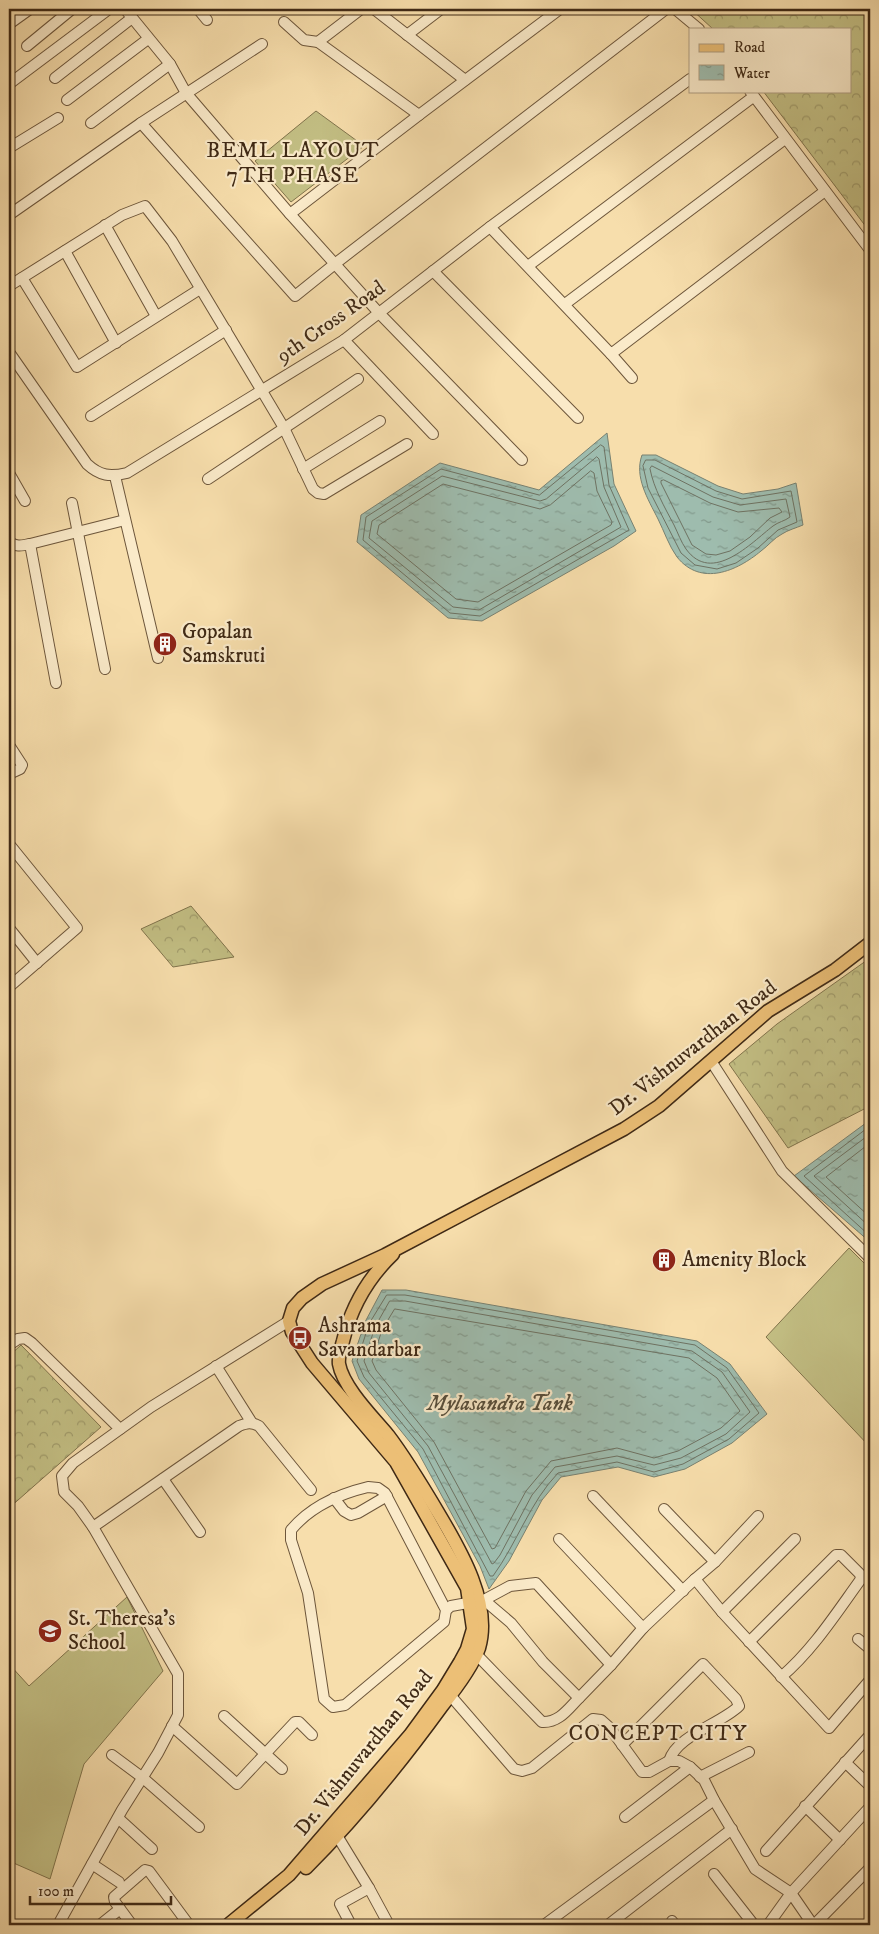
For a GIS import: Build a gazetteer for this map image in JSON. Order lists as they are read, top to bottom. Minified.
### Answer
{"streets":{"main road":["Dr. Vishnuvardhan Road"],"street":["9th Cross Road"]},"districts":["BEML LAYOUT 7TH PHASE","CONCEPT CITY"],"water":["Mylasandra Tank"],"places":{"building":["Gopalan Samskruti","Amenity Block"],"bus stop":["Ashrama Savandarbar"],"school or university":["St. Theresa's School"]},"legend":["Road","Water"],"scale_bar":"100 m"}
